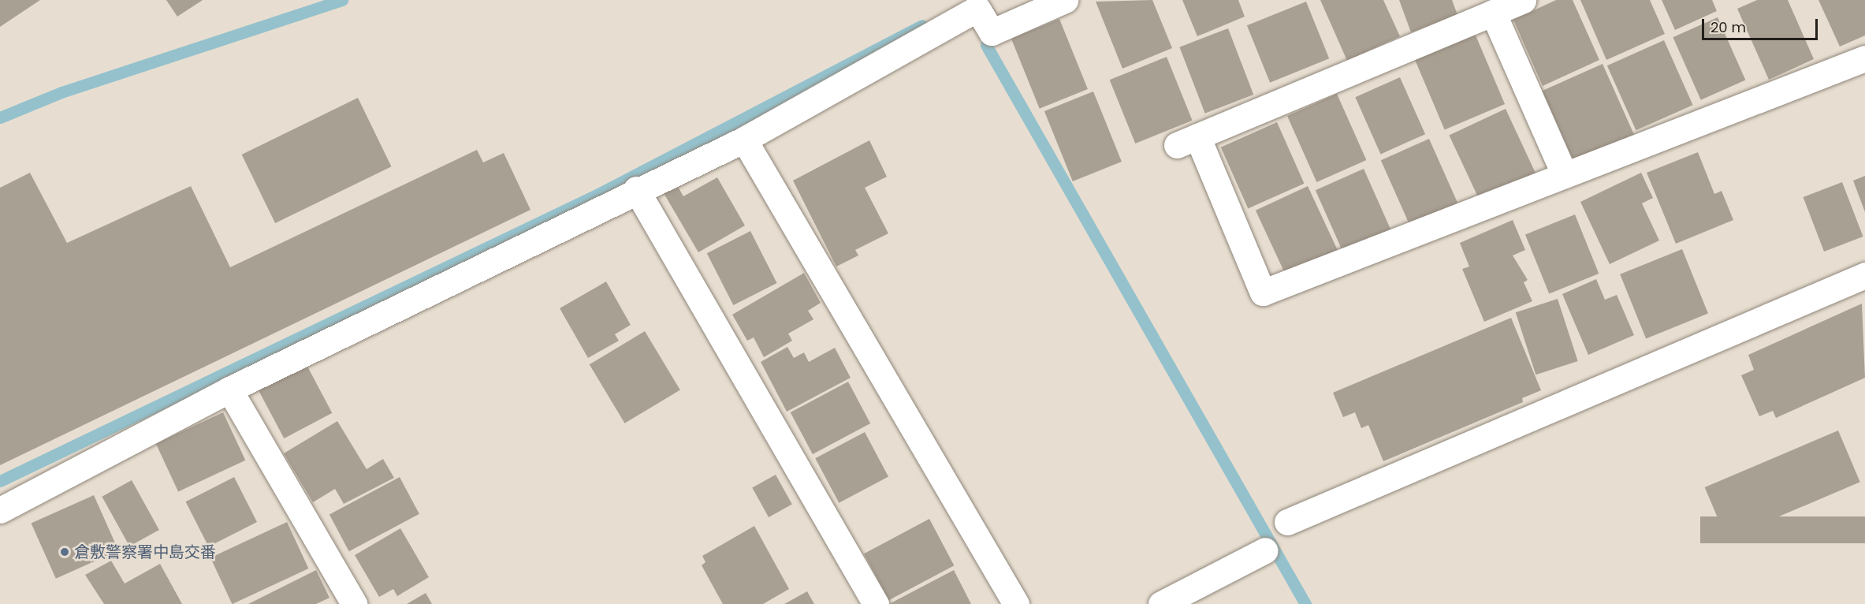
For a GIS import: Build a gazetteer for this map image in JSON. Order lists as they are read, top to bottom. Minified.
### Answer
{"places":["倉敷警察署中島交番"],"scale_bar":"20 m"}
